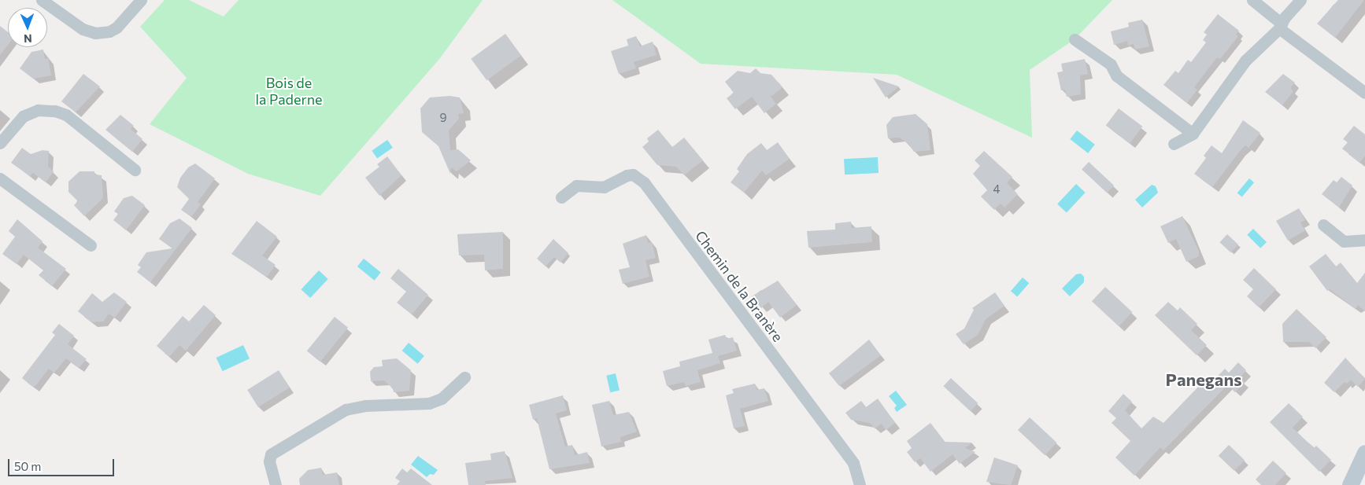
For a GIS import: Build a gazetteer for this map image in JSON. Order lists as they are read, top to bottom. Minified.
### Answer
{"streets":{"street":["Chemin de la Branère"]},"districts":["Panegans"],"parks":["Bois de la Paderne"],"house_numbers":["9","4"],"scale_bar":"50 m","north":"bottom"}
